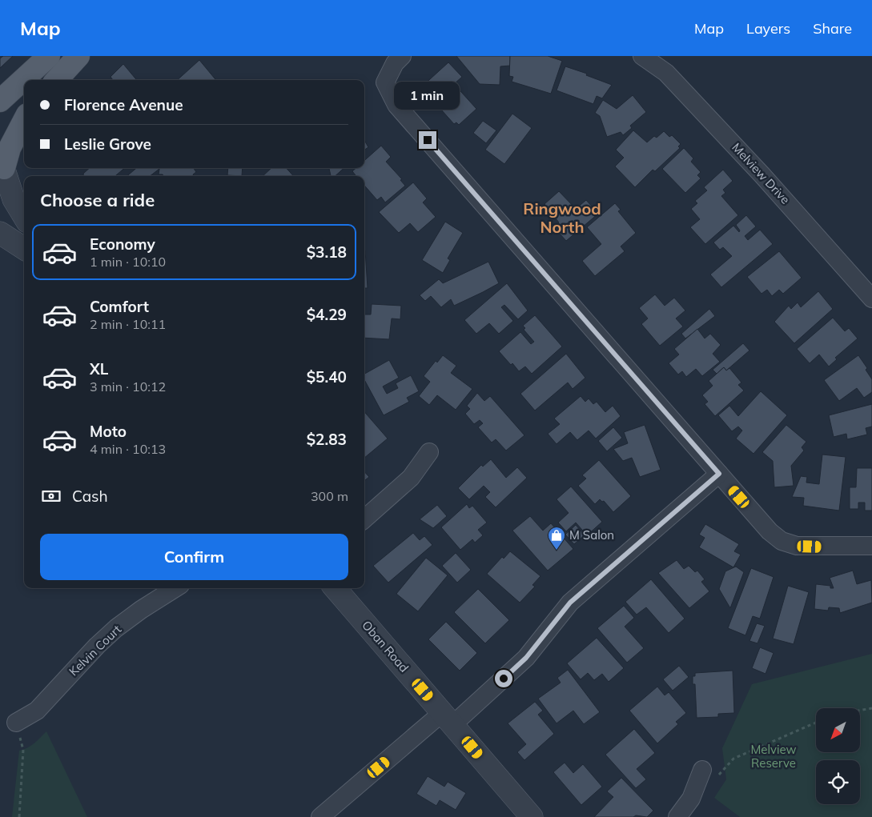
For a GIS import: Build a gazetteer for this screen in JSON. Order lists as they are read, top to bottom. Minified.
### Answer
{"streets":{"street":["Melview Drive","Oban Road","Kelvin Court"]},"districts":["Ringwood North"],"parks":["Melview Reserve"],"places":{"shop":["M Salon"]},"north":"bottom left","page":{"header":"Map","nav":["Map","Layers","Share"],"banner":["Florence Avenue","Leslie Grove"],"bubble":"1 min","heading":"Choose a ride","list":[{"name":"Economy","note":"1 min · 10:10","value":"$3.18"},{"name":"Comfort","note":"2 min · 10:11","value":"$4.29"},{"name":"XL","note":"3 min · 10:12","value":"$5.40"},{"name":"Moto","note":"4 min · 10:13","value":"$2.83"}],"pay":["Cash","300 m"],"buttons":"Confirm"}}
